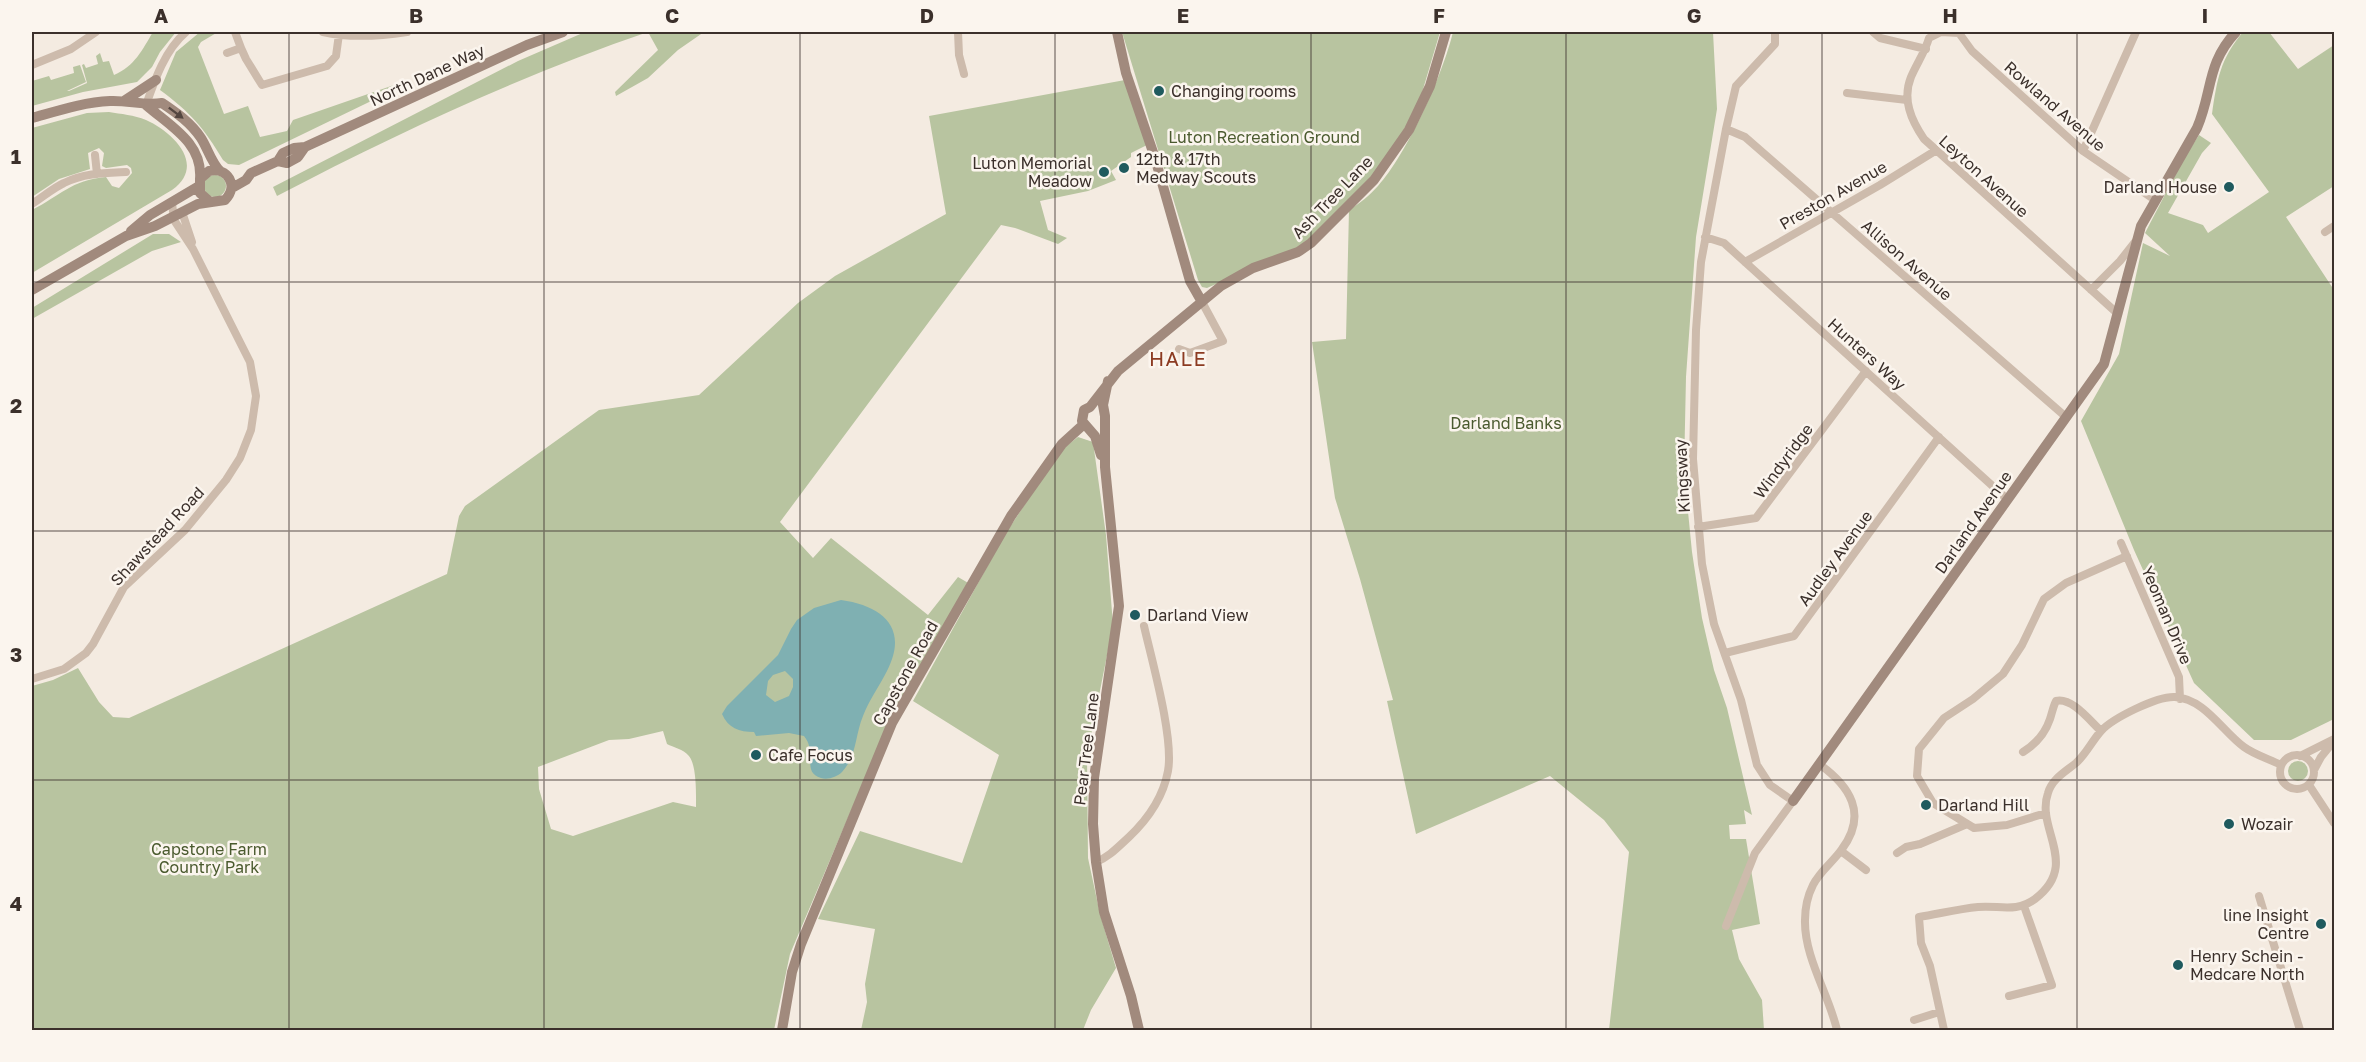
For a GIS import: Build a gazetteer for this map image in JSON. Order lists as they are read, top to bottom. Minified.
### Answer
{"streets":{"street":["North Dane Way","Rowland Avenue","Leyton Avenue","Preston Avenue","Ash Tree Lane","Allison Avenue","Hunters Way","Windyridge","Kingsway","Darland Avenue","Shawstead Road","Audley Avenue","Yeoman Drive","Capstone Road","Pear Tree Lane"]},"crossings":[["Rowland Avenue","Darland Avenue"],["Leyton Avenue","Preston Avenue"],["Leyton Avenue","Darland Avenue"],["Preston Avenue","Allison Avenue"],["Preston Avenue","Hunters Way"],["Allison Avenue","Kingsway"],["Allison Avenue","Darland Avenue"],["Hunters Way","Windyridge"],["Hunters Way","Kingsway"],["Hunters Way","Darland Avenue"],["Hunters Way","Audley Avenue"],["Windyridge","Kingsway"],["Kingsway","Darland Avenue"],["Kingsway","Audley Avenue"],["Capstone Road","Pear Tree Lane"]],"districts":["HALE"],"parks":["Luton Recreation Ground","Darland Banks","Capstone Farm Country Park"],"places":["Changing rooms","12th & 17th Medway Scouts","Luton Memorial Meadow","Darland House","Darland View","Cafe Focus","Darland Hill","Wozair","line Insight Centre","Henry Schein - Medcare North"],"grid":{"columns":["A","B","C","D","E","F","G","H","I"],"rows":["1","2","3","4"]}}
